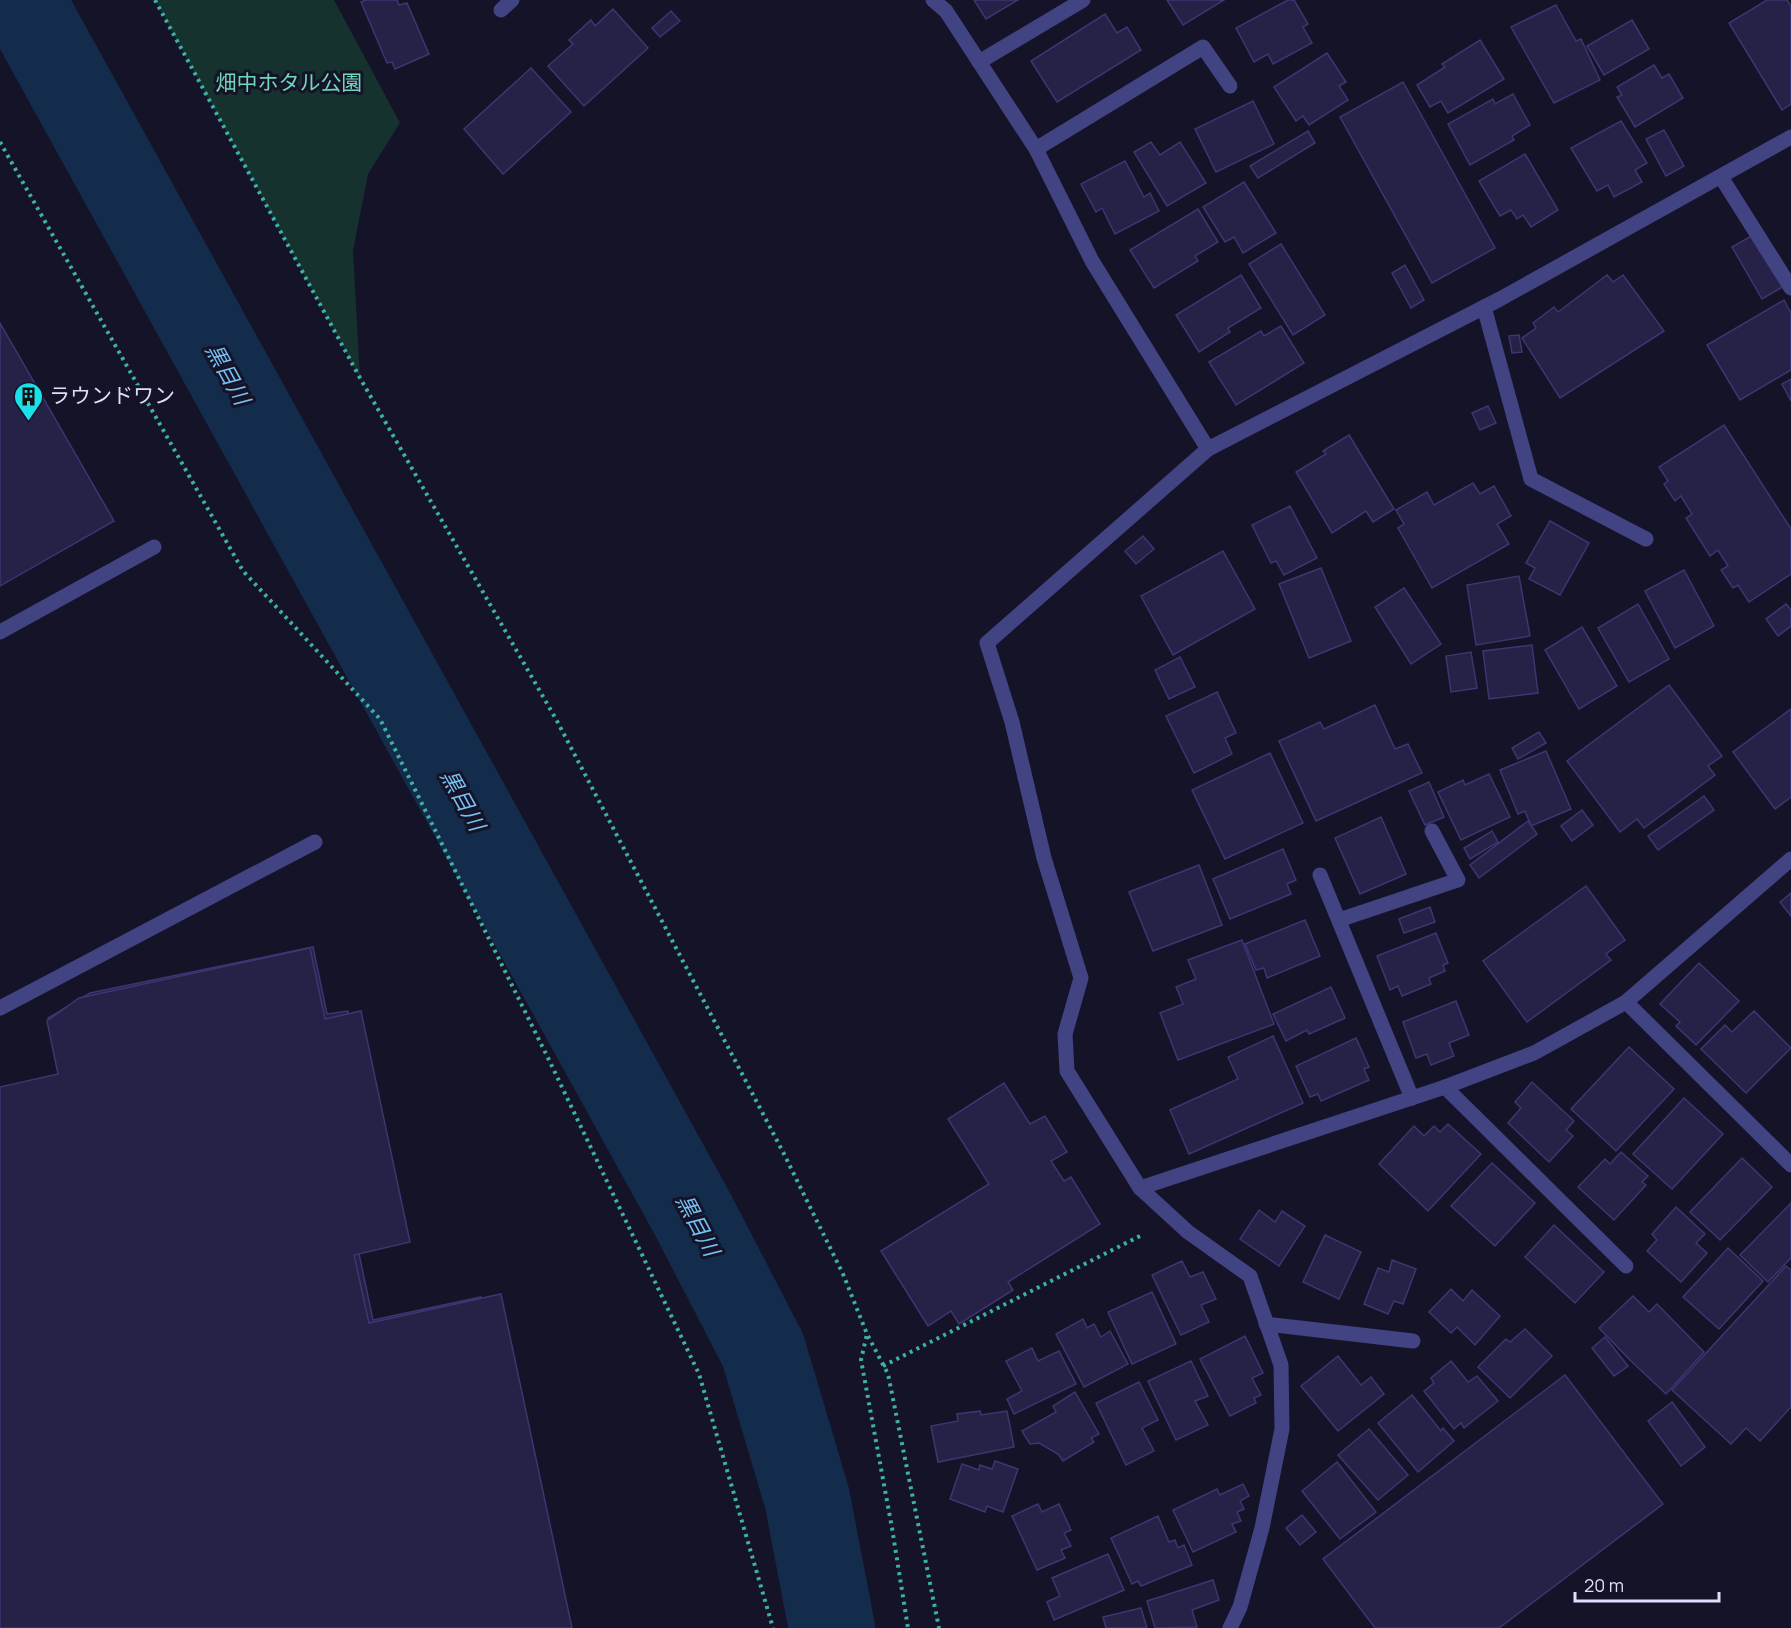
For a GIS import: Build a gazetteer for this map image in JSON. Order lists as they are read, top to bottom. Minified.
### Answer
{"water":["黒目川"],"parks":["畑中ホタル公園"],"places":{"building":["ラウンドワン"]},"scale_bar":"20 m"}
